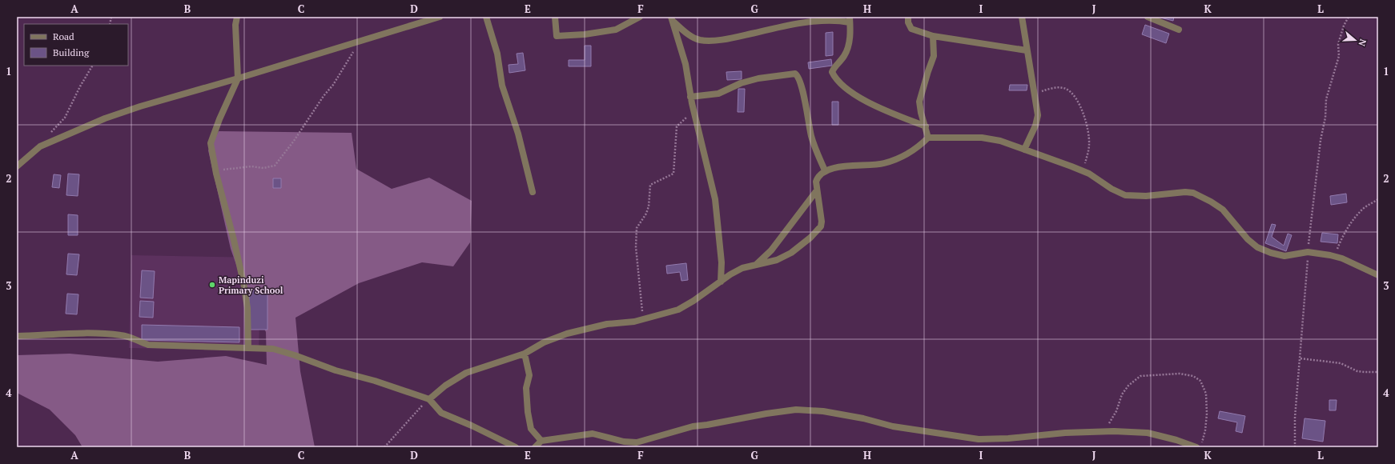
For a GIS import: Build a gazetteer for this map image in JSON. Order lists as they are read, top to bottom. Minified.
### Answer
{"places":["Mapinduzi Primary School"],"legend":["Road","Building"],"north":"right","grid":{"columns":["A","B","C","D","E","F","G","H","I","J","K","L"],"rows":["1","2","3","4"]}}
